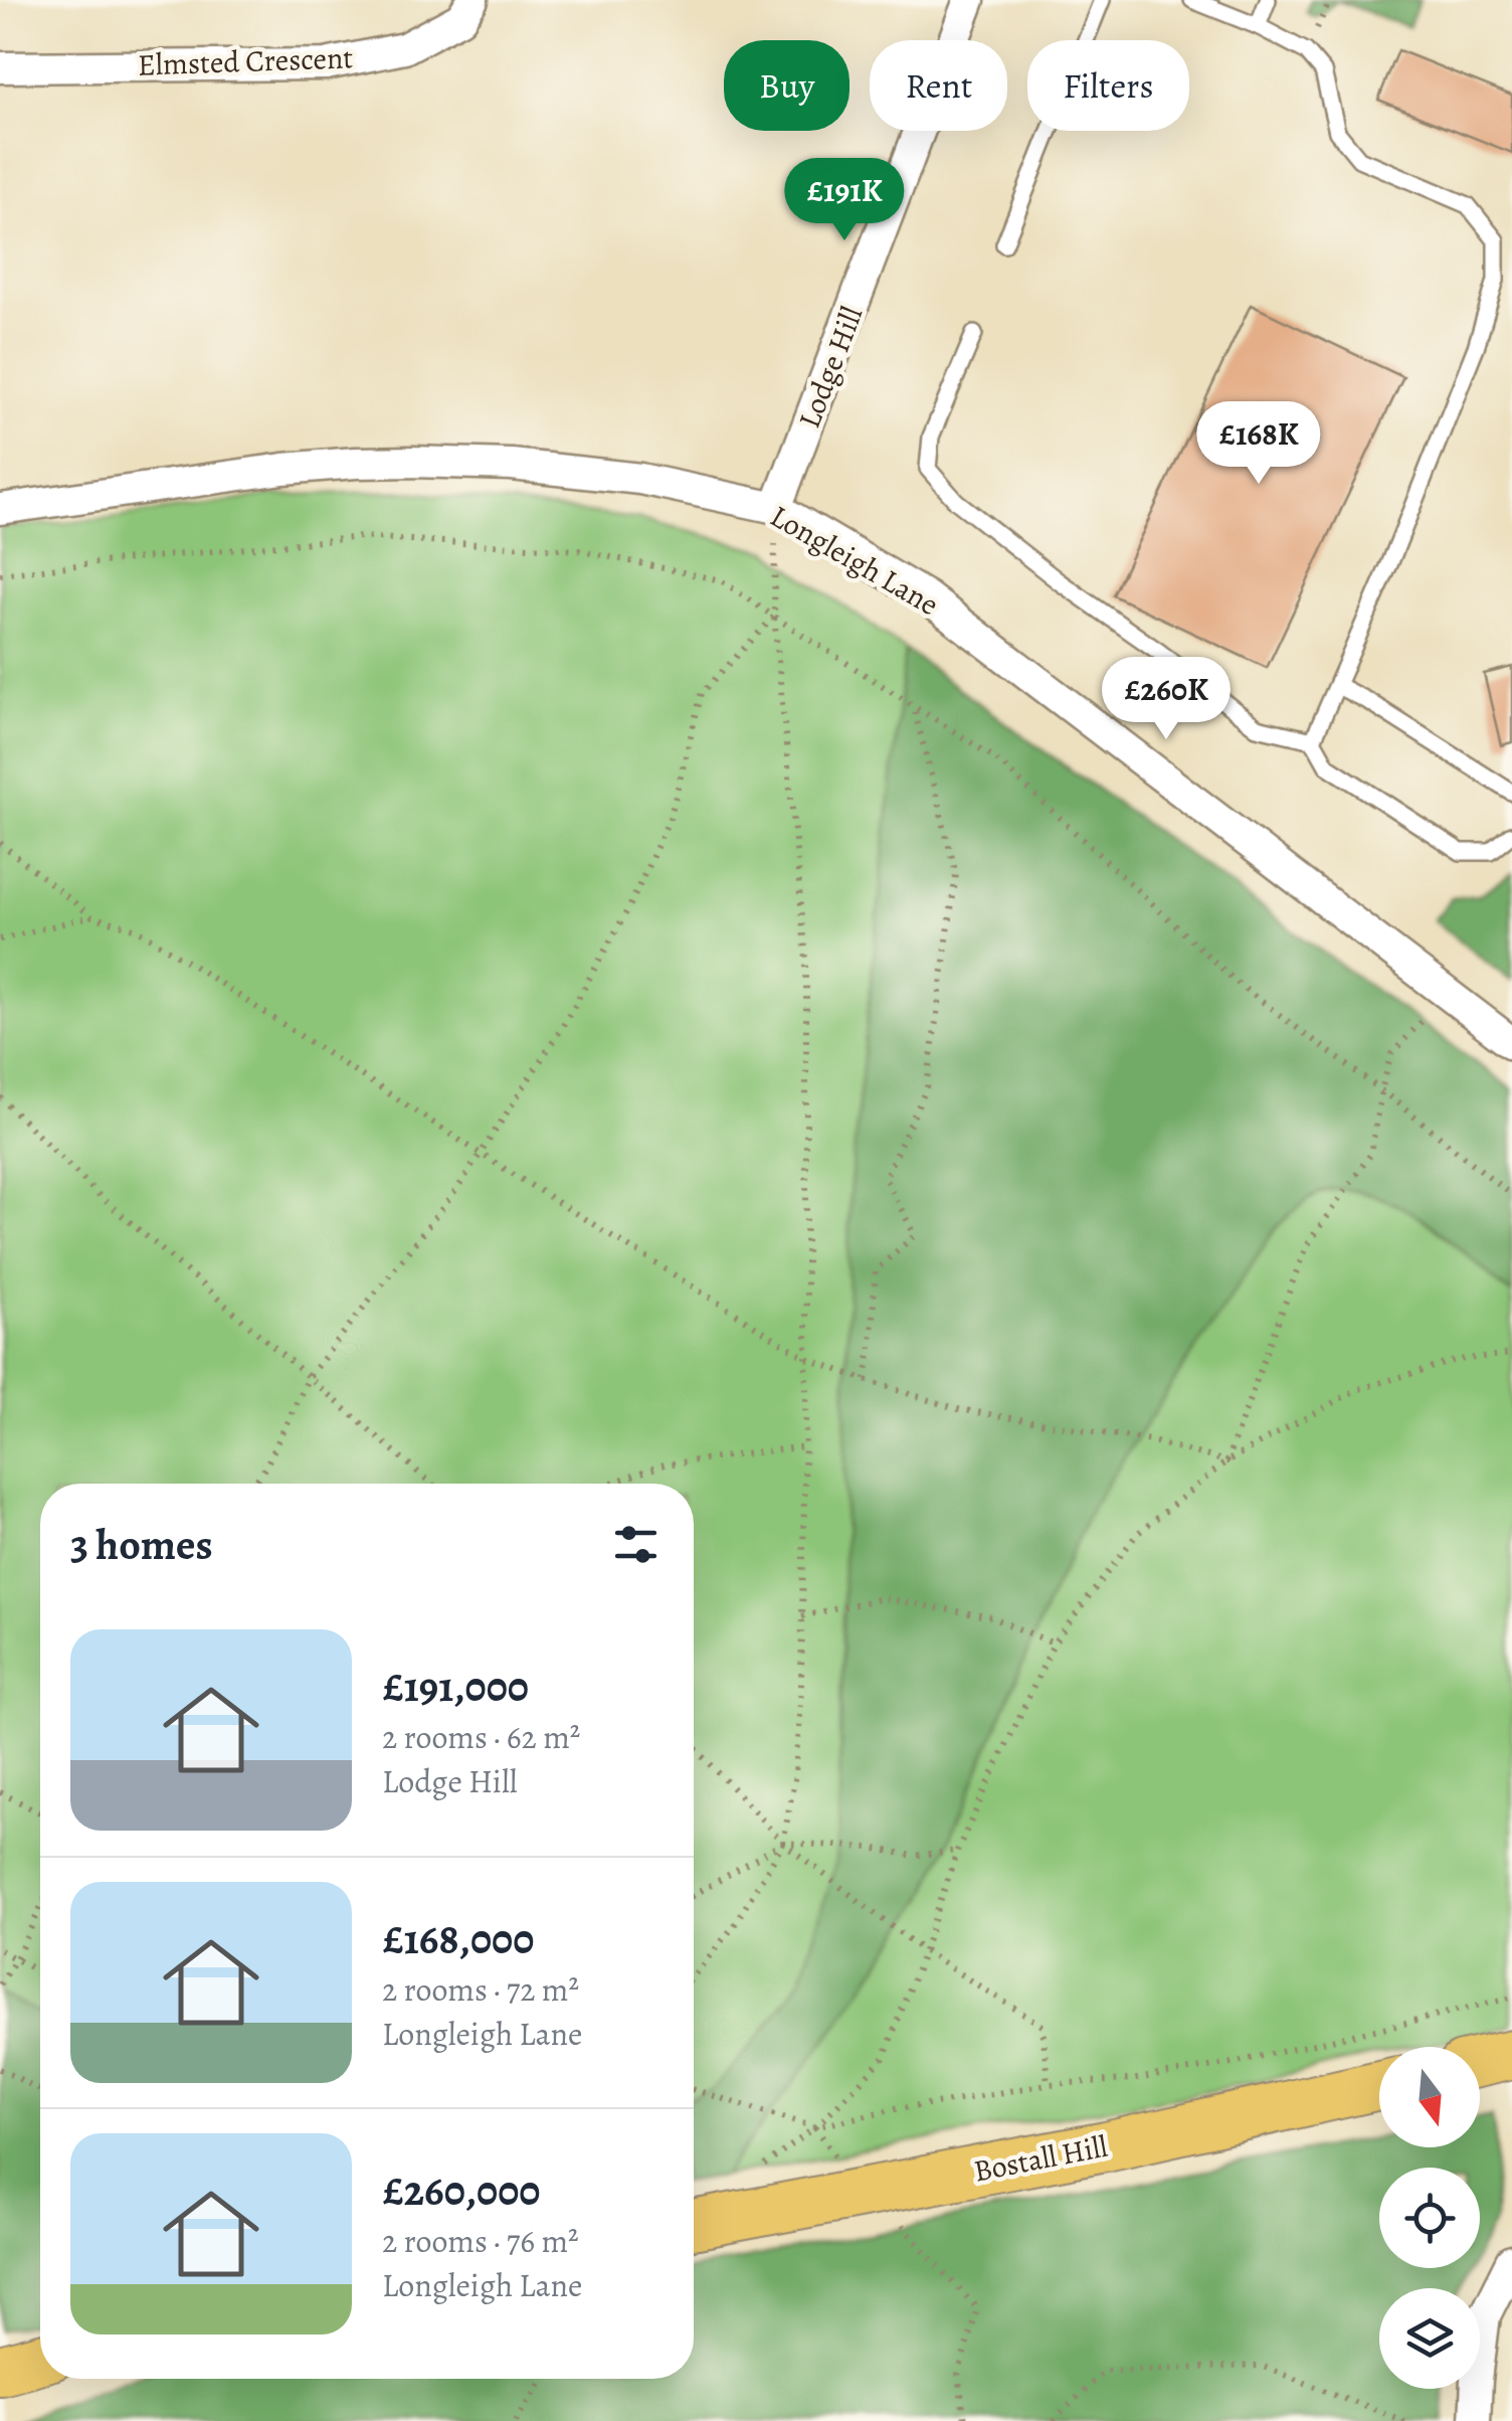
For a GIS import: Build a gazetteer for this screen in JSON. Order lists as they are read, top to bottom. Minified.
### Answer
{"streets":{"main road":["Bostall Hill"],"street":["Elmsted Crescent","Lodge Hill","Longleigh Lane"]},"crossings":[["Lodge Hill","Longleigh Lane"]],"north":"bottom","page":{"chip":["Buy","Rent","Filters"],"price":["£191K","£168K","£260K"],"heading":"3 homes","list":[{"name":"£191,000","note":"2 rooms · 62 m² · Lodge Hill"},{"name":"£168,000","note":"2 rooms · 72 m² · Longleigh Lane"},{"name":"£260,000","note":"2 rooms · 76 m² · Longleigh Lane"}]}}
